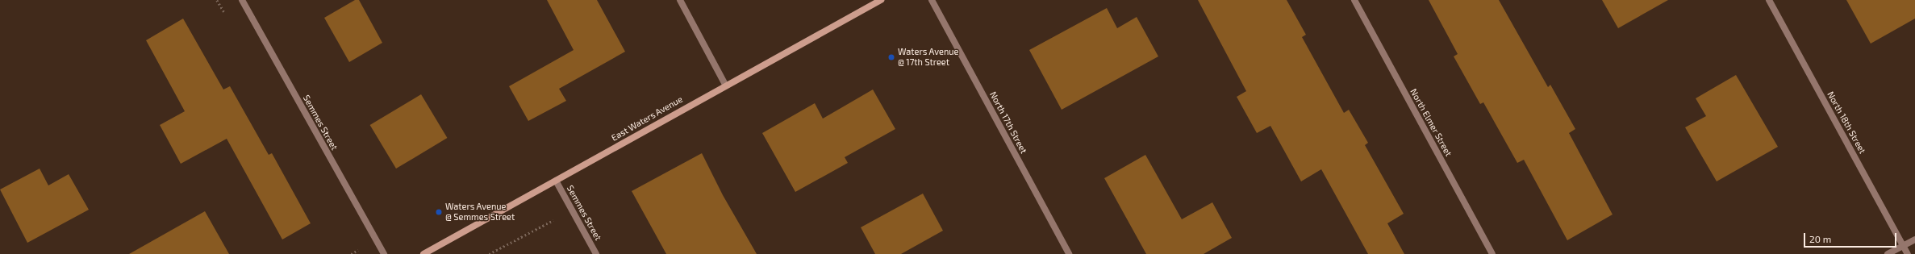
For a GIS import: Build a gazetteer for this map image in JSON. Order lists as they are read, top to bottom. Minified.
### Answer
{"streets":{"street":["East Waters Avenue","Semmes Street","North 17th Street","North Elmer Street","North 18th Street"]},"crossings":[["East Waters Avenue","Semmes Street"]],"places":["Waters Avenue @ 17th Street","Waters Avenue @ Semmes Street"],"scale_bar":"20 m"}
